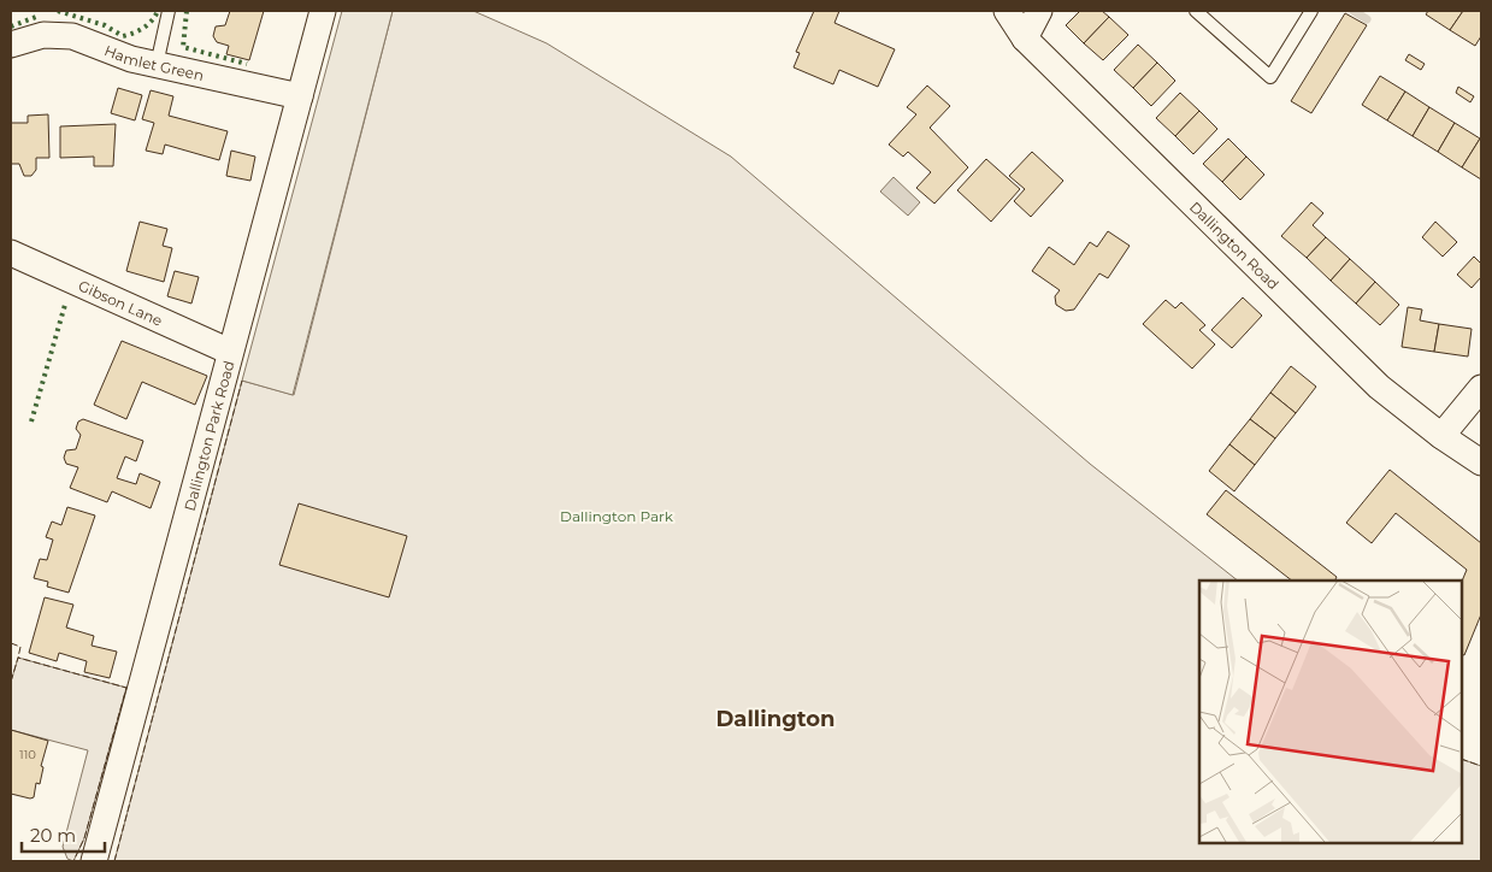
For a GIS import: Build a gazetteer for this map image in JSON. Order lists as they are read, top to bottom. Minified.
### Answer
{"streets":{"street":["Hamlet Green","Dallington Road","Gibson Lane","Dallington Park Road"]},"crossings":[["Hamlet Green","Dallington Park Road"],["Gibson Lane","Dallington Park Road"]],"districts":["Dallington"],"parks":["Dallington Park"],"house_numbers":["110"],"scale_bar":"20 m"}
